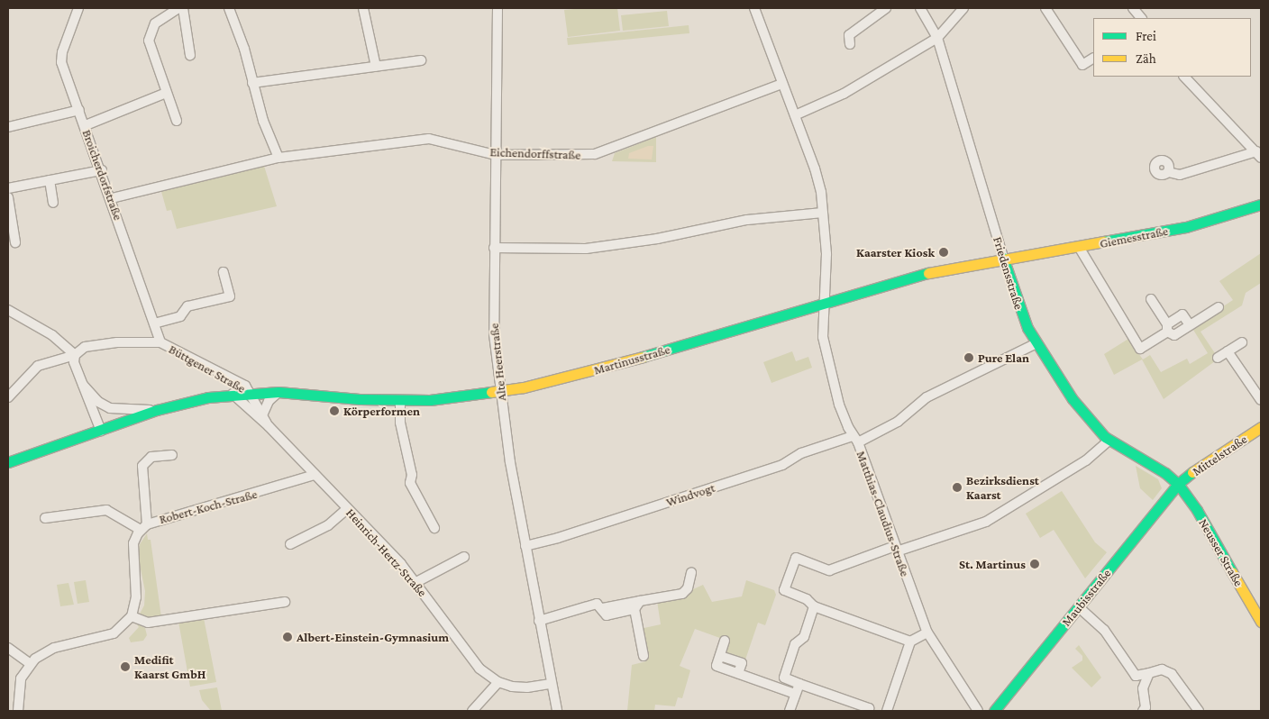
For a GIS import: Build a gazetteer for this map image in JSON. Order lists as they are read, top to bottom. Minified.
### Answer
{"streets":{"main road":["Giemesstraße","Friedensstraße","Martinusstraße","Büttgener Straße","Mittelstraße","Neusser Straße","Maubisstraße"],"street":["Eichendorffstraße","Broicherdorfstraße","Alte Heerstraße","Windvogt","Robert-Koch-Straße","Matthias-Claudius-Straße","Heinrich-Hertz-Straße"]},"crossings":[["Eichendorffstraße","Broicherdorfstraße"],["Eichendorffstraße","Alte Heerstraße"],["Eichendorffstraße","Matthias-Claudius-Straße"],["Broicherdorfstraße","Büttgener Straße"],["Giemesstraße","Friedensstraße"],["Giemesstraße","Martinusstraße"],["Friedensstraße","Martinusstraße"],["Friedensstraße","Mittelstraße"],["Friedensstraße","Windvogt"],["Friedensstraße","Neusser Straße"],["Friedensstraße","Maubisstraße"],["Martinusstraße","Alte Heerstraße"],["Martinusstraße","Büttgener Straße"],["Martinusstraße","Matthias-Claudius-Straße"],["Martinusstraße","Heinrich-Hertz-Straße"],["Alte Heerstraße","Windvogt"],["Alte Heerstraße","Heinrich-Hertz-Straße"],["Büttgener Straße","Heinrich-Hertz-Straße"],["Mittelstraße","Neusser Straße"],["Mittelstraße","Maubisstraße"],["Windvogt","Matthias-Claudius-Straße"],["Robert-Koch-Straße","Heinrich-Hertz-Straße"],["Neusser Straße","Maubisstraße"]],"places":["Kaarster Kiosk","Pure Elan","Körperformen","Bezirksdienst Kaarst","St. Martinus","Albert-Einstein-Gymnasium","Medifit Kaarst GmbH"],"legend":["Frei","Zäh"]}
